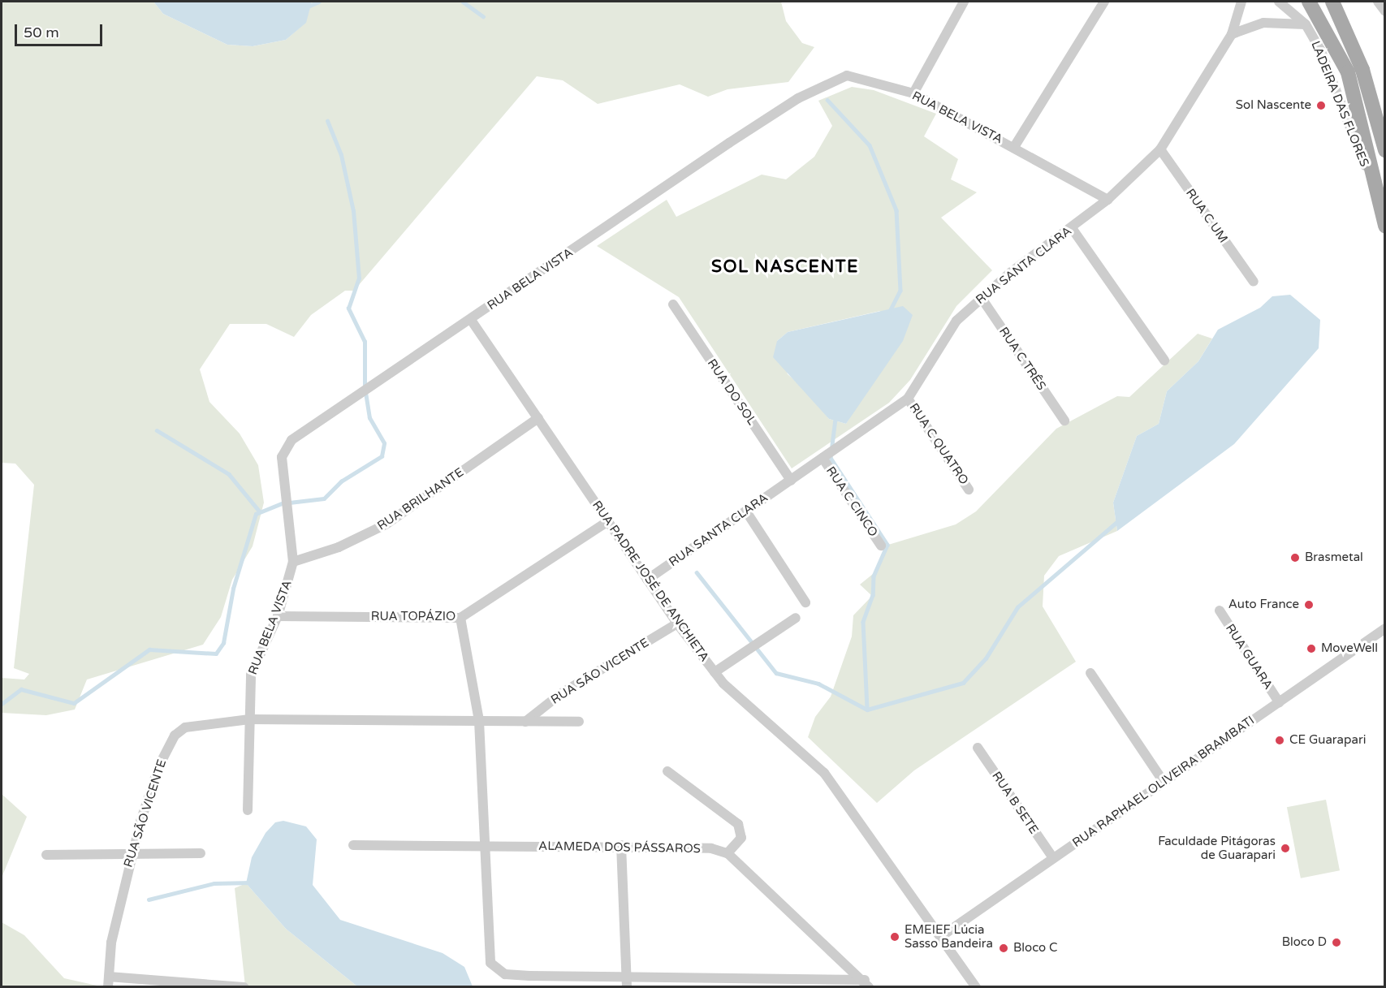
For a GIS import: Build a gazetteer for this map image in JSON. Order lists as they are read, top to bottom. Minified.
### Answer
{"streets":{"street":["LADEIRA DAS FLORES","RUA BELA VISTA","RUA C UM","RUA SANTA CLARA","RUA C TRÊS","RUA DO SOL","RUA C QUATRO","RUA BRILHANTE","RUA C CINCO","RUA PADRE JOSÉ DE ANCHIETA","RUA TOPÁZIO","RUA GUARA","RUA SÃO VICENTE","RUA RAPHAEL OLIVEIRA BRAMBATI","RUA B SETE","ALAMEDA DOS PÁSSAROS"]},"crossings":[["RUA BELA VISTA","RUA SANTA CLARA"],["RUA BELA VISTA","RUA BRILHANTE"],["RUA BELA VISTA","RUA PADRE JOSÉ DE ANCHIETA"],["RUA BELA VISTA","RUA TOPÁZIO"],["RUA BELA VISTA","RUA SÃO VICENTE"],["RUA C UM","RUA SANTA CLARA"],["RUA SANTA CLARA","RUA C TRÊS"],["RUA SANTA CLARA","RUA DO SOL"],["RUA SANTA CLARA","RUA C QUATRO"],["RUA SANTA CLARA","RUA C CINCO"],["RUA SANTA CLARA","RUA PADRE JOSÉ DE ANCHIETA"],["RUA BRILHANTE","RUA PADRE JOSÉ DE ANCHIETA"],["RUA PADRE JOSÉ DE ANCHIETA","RUA TOPÁZIO"],["RUA PADRE JOSÉ DE ANCHIETA","RUA SÃO VICENTE"],["RUA PADRE JOSÉ DE ANCHIETA","RUA RAPHAEL OLIVEIRA BRAMBATI"],["RUA GUARA","RUA RAPHAEL OLIVEIRA BRAMBATI"],["RUA RAPHAEL OLIVEIRA BRAMBATI","RUA B SETE"]],"districts":["SOL NASCENTE"],"places":["Sol Nascente","Brasmetal","Auto France","MoveWell","CE Guarapari","Faculdade Pitágoras de Guarapari","EMEIEF Lúcia Sasso Bandeira","Bloco D","Bloco C"],"scale_bar":"50 m"}
